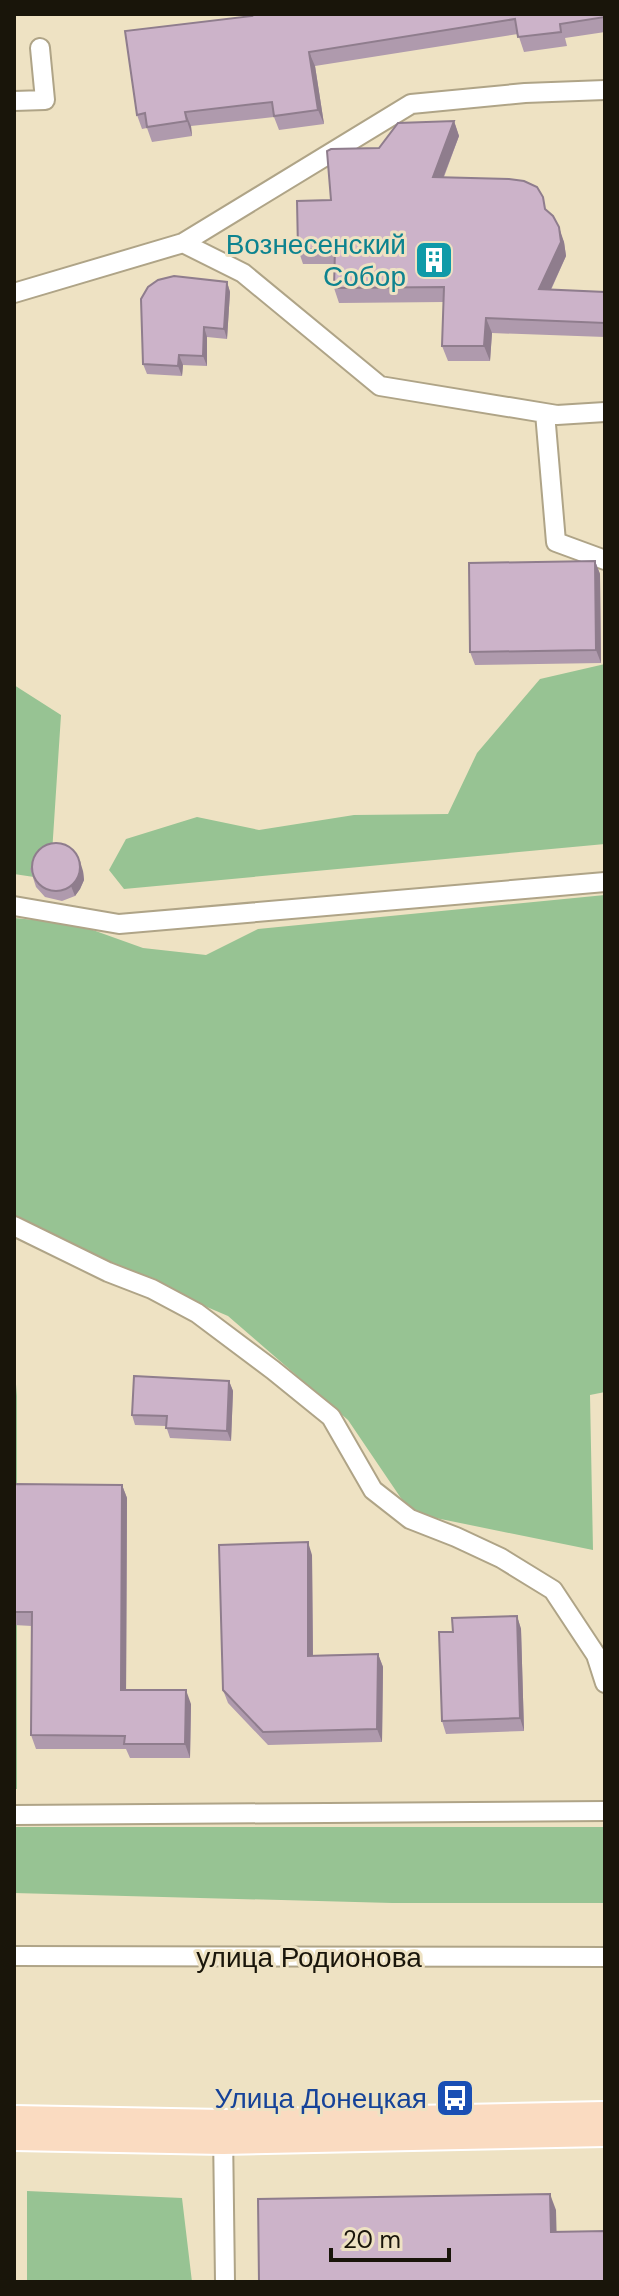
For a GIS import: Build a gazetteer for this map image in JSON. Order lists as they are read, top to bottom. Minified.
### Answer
{"streets":{"lane":["улица Родионова"]},"places":{"building":["Вознесенский Собор"],"bus stop":["Улица Донецкая"]},"scale_bar":"20 m"}
